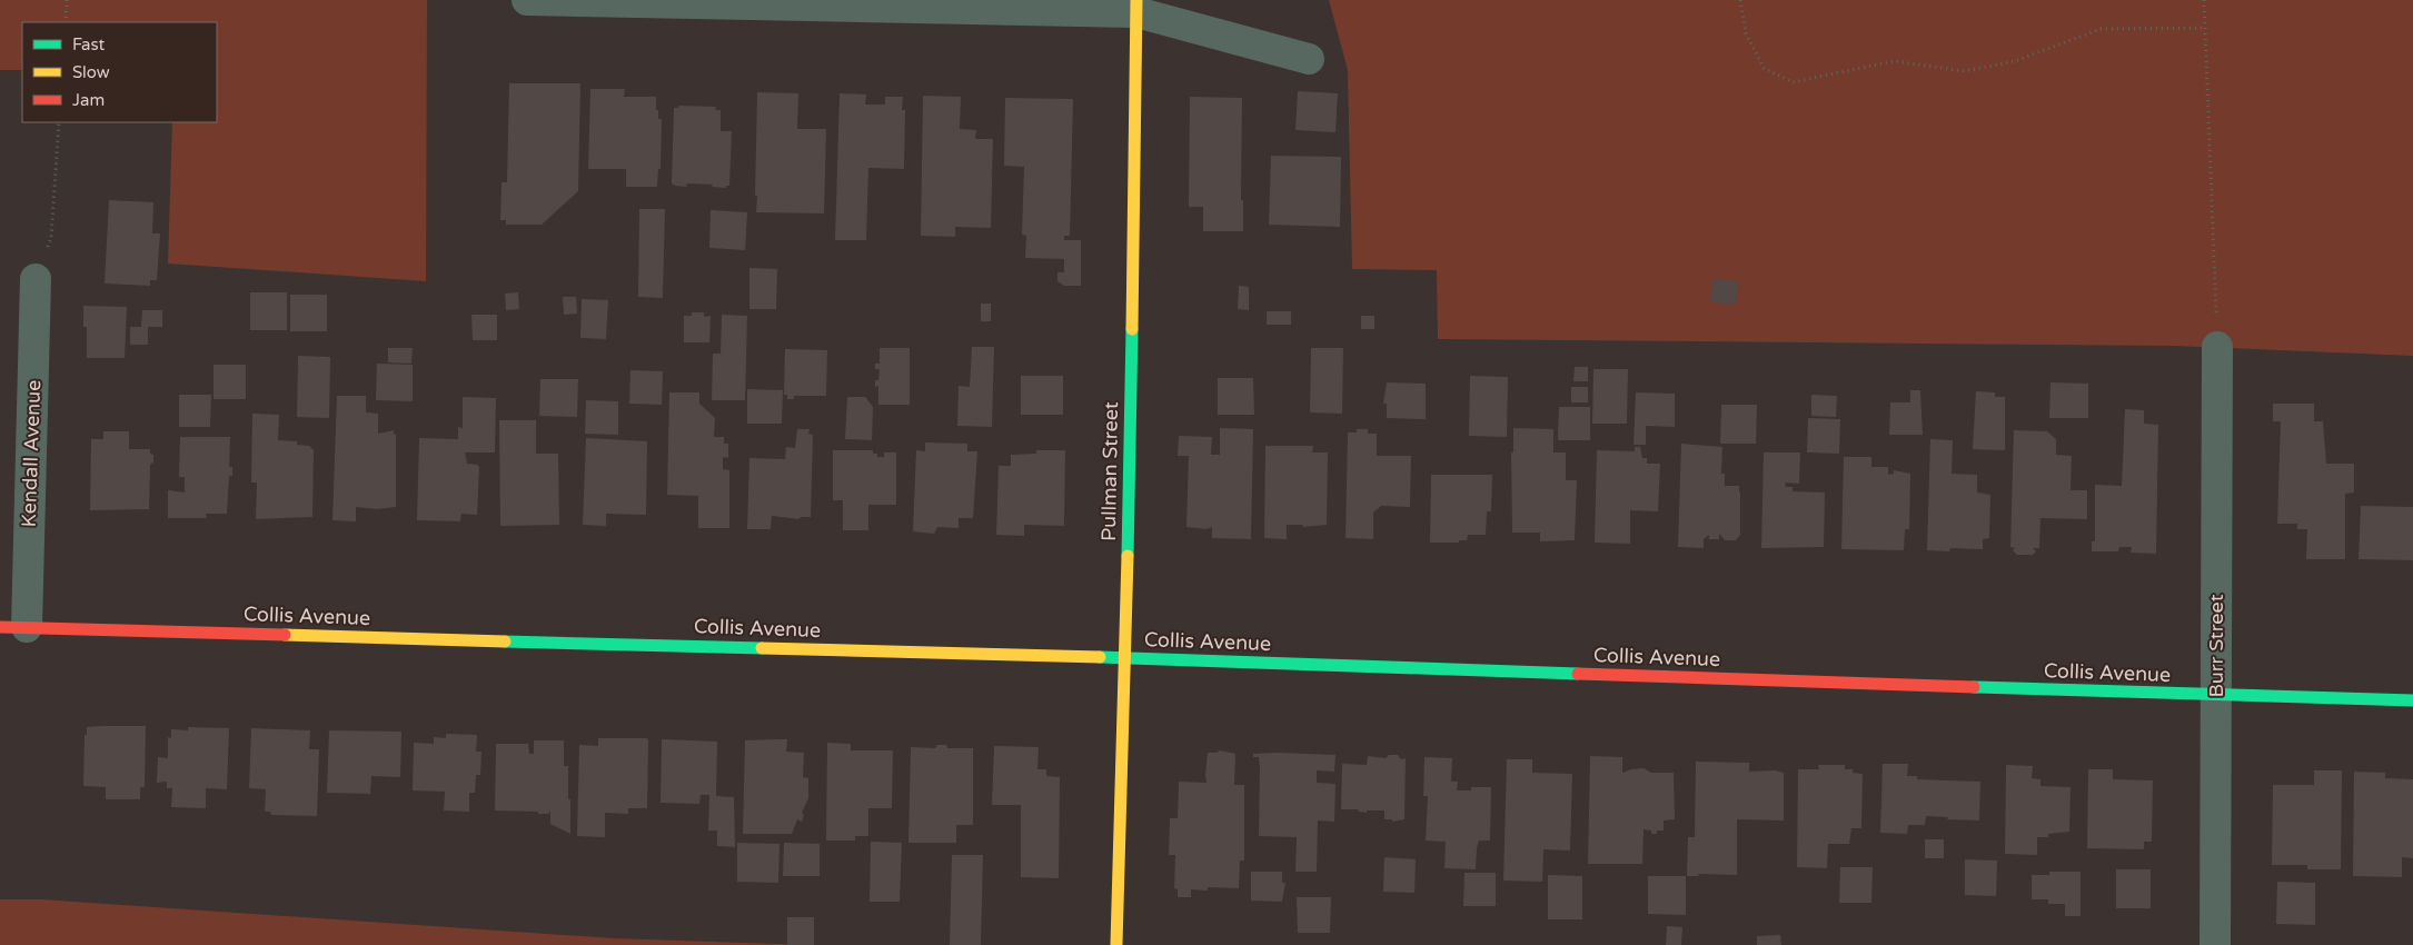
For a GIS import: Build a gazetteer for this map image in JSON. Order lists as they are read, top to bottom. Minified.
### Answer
{"streets":{"street":["Kendall Avenue","Pullman Street","Collis Avenue","Burr Street"]},"crossings":[["Kendall Avenue","Collis Avenue"],["Pullman Street","Collis Avenue"],["Collis Avenue","Burr Street"]],"legend":["Fast","Slow","Jam"]}
